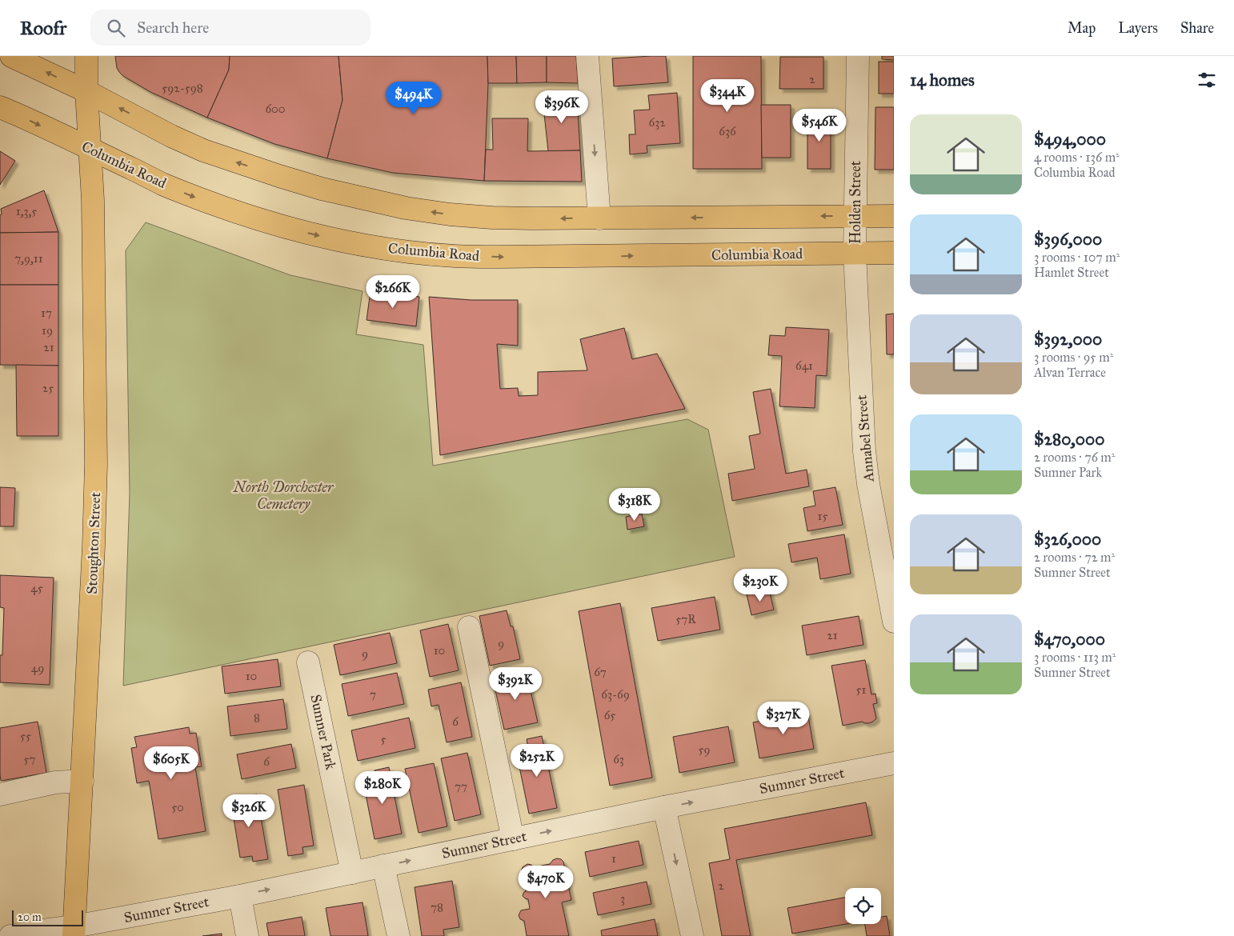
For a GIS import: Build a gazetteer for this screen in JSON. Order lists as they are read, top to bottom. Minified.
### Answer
{"streets":{"main road":["Columbia Road","Stoughton Street"],"street":["Holden Street","Annabel Street","Sumner Park","Sumner Street"]},"crossings":[["Columbia Road","Holden Street"],["Columbia Road","Annabel Street"],["Columbia Road","Stoughton Street"],["Holden Street","Annabel Street"],["Stoughton Street","Sumner Street"],["Sumner Park","Sumner Street"]],"one_way":["Sumner Street"],"parks":["North Dorchester Cemetery"],"house_numbers":["2","592-598","600","632","636","1,3,5","7,9,11","17","19","21","641","25","15","45","57R","21","9","10","9","49","67","10","51","7","63-69","65","8","6","55","5","59","57","63","6","77","50","1","2","3","78"],"scale_bar":"20 m","page":{"header":"Roofr","search":"Search here","nav":["Map","Layers","Share"],"heading":"14 homes","price":["$344K","$494K","$396K","$546K","$266K","$318K","$230K","$392K","$327K","$252K","$605K","$280K","$326K","$470K"],"list":[{"name":"$494,000","note":"4 rooms · 136 m² · Columbia Road"},{"name":"$396,000","note":"3 rooms · 107 m² · Hamlet Street"},{"name":"$392,000","note":"3 rooms · 95 m² · Alvan Terrace"},{"name":"$280,000","note":"2 rooms · 76 m² · Sumner Park"},{"name":"$326,000","note":"2 rooms · 72 m² · Sumner Street"},{"name":"$470,000","note":"3 rooms · 113 m² · Sumner Street"}],"scale":"20 m"}}
